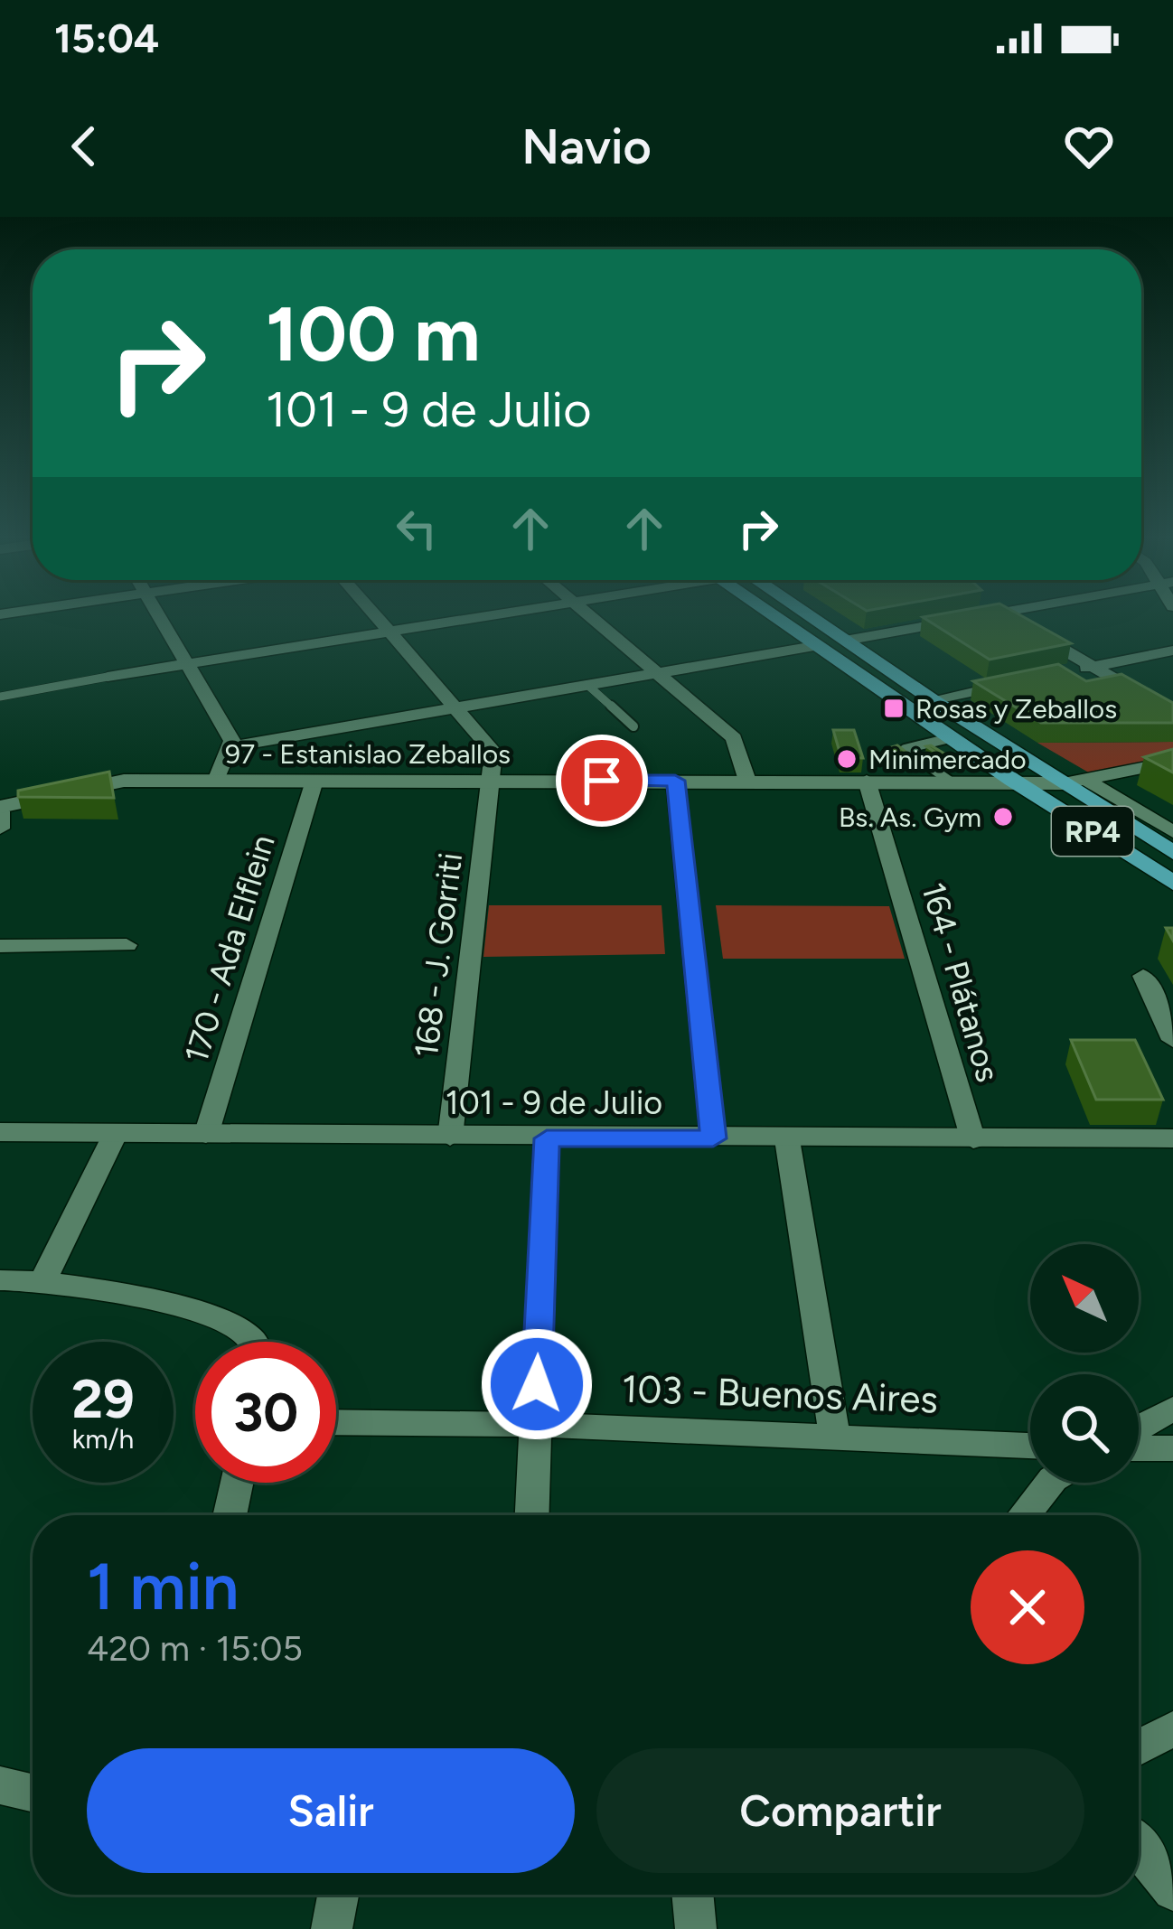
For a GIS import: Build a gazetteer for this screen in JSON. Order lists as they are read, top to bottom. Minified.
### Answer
{"streets":{"main road":["RP4"],"street":["97 - Estanislao Zeballos","170 - Ada Elflein","168 - J. Gorriti","164 - Plátanos","101 - 9 de Julio","103 - Buenos Aires"]},"crossings":[["97 - Estanislao Zeballos","RP4"],["97 - Estanislao Zeballos","170 - Ada Elflein"],["97 - Estanislao Zeballos","168 - J. Gorriti"],["97 - Estanislao Zeballos","164 - Plátanos"],["170 - Ada Elflein","101 - 9 de Julio"],["168 - J. Gorriti","101 - 9 de Julio"],["164 - Plátanos","101 - 9 de Julio"]],"places":{"transit":["Rosas y Zeballos"],"other":["Minimercado","Bs. As. Gym"]},"north":"top left","page":{"status":"15:04","header":"Navio","turn":["100 m","101 - 9 de Julio"],"speed":"29 km/h","limit":"30","heading":["1 min","420 m · 15:05"],"buttons":["Salir","Compartir"]}}
